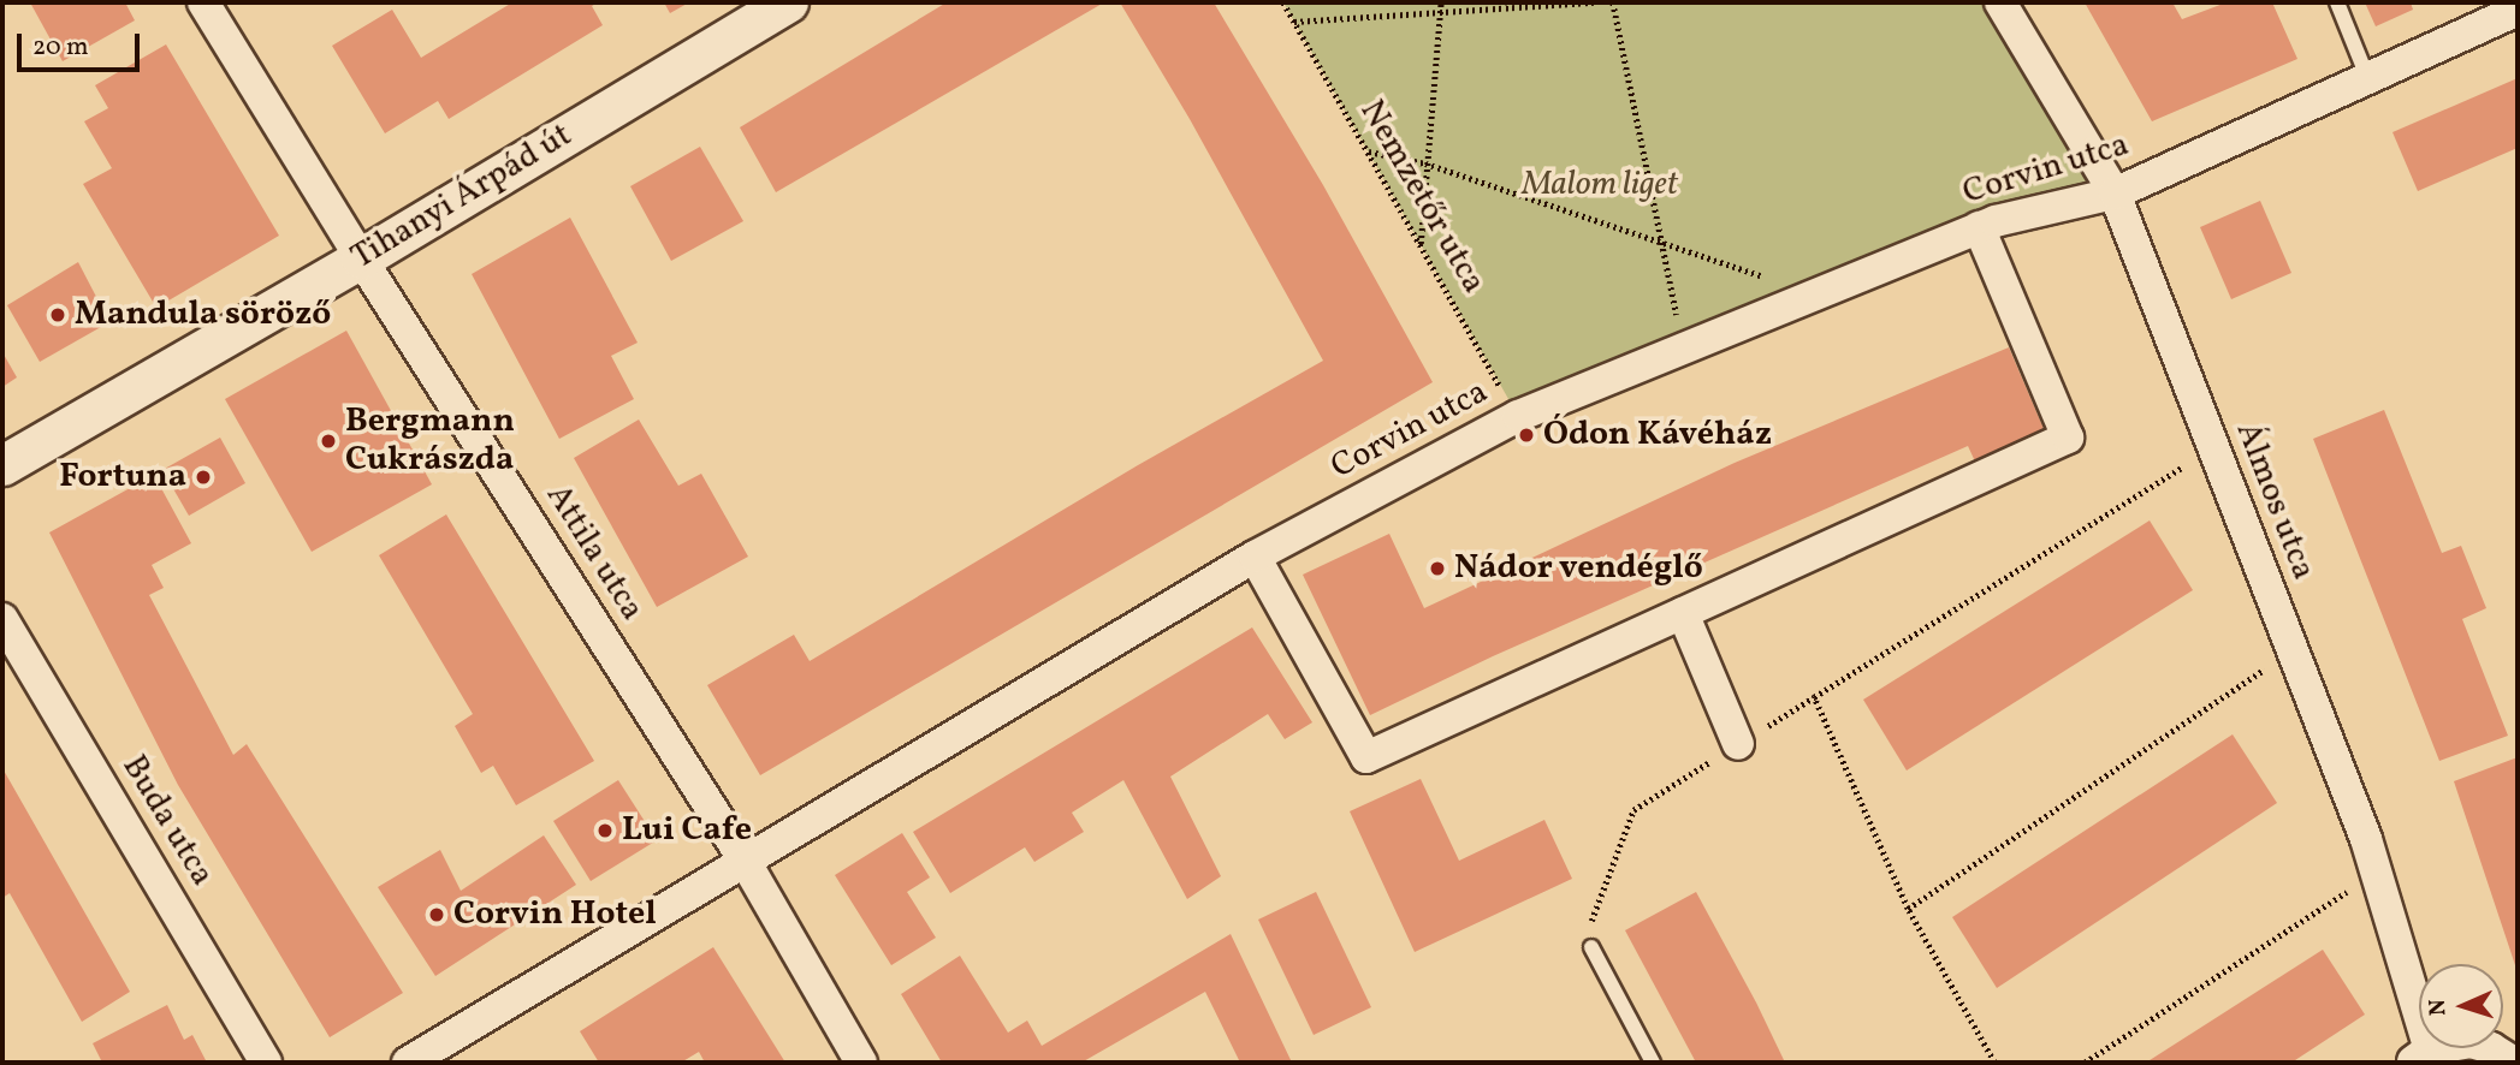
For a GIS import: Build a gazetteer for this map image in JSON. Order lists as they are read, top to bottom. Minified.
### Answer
{"streets":{"street":["Corvin utca","Tihanyi Árpád út","Álmos utca","Attila utca","Buda utca"],"path":["Nemzetőr utca"]},"crossings":[["Corvin utca","Nemzetőr utca"],["Corvin utca","Álmos utca"],["Corvin utca","Attila utca"],["Tihanyi Árpád út","Attila utca"]],"parks":["Malom liget"],"places":["Mandula söröző","Ódon Kávéház","Bergmann Cukrászda","Fortuna","Nádor vendéglő","Lui Cafe","Corvin Hotel"],"scale_bar":"20 m","north":"left"}
